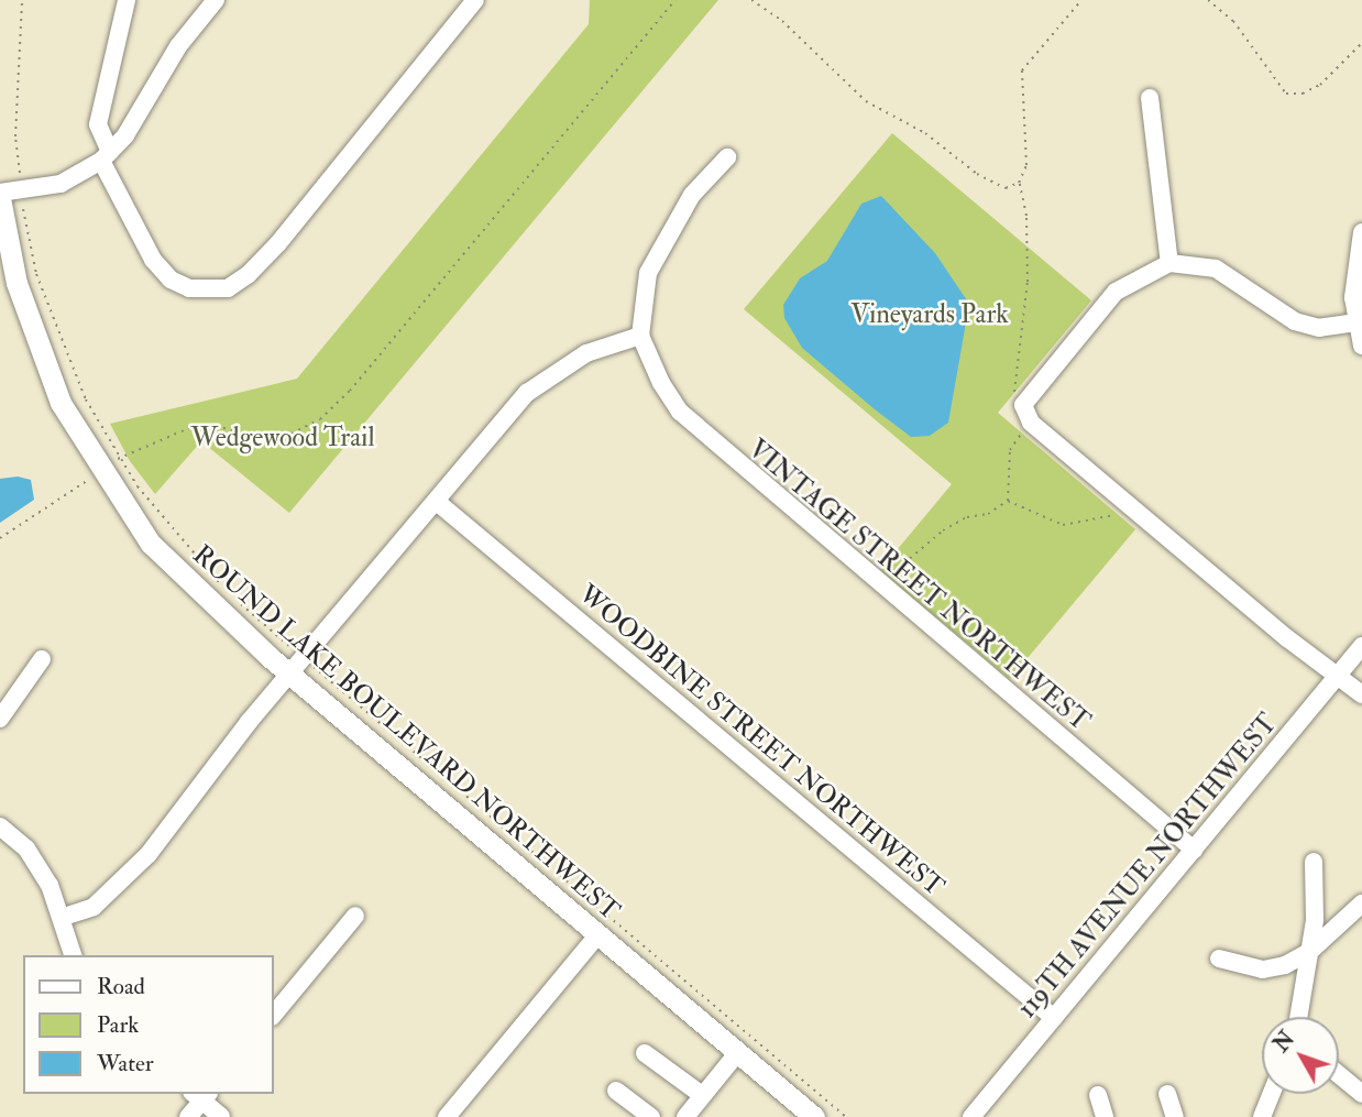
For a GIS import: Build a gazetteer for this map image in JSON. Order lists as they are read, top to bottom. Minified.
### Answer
{"streets":{"main road":["ROUND LAKE BOULEVARD NORTHWEST"],"street":["VINTAGE STREET NORTHWEST","WOODBINE STREET NORTHWEST","119TH AVENUE NORTHWEST"]},"crossings":[["VINTAGE STREET NORTHWEST","119TH AVENUE NORTHWEST"],["WOODBINE STREET NORTHWEST","119TH AVENUE NORTHWEST"]],"parks":["Vineyards Park","Wedgewood Trail"],"legend":["Road","Park","Water"],"north":"top left"}
